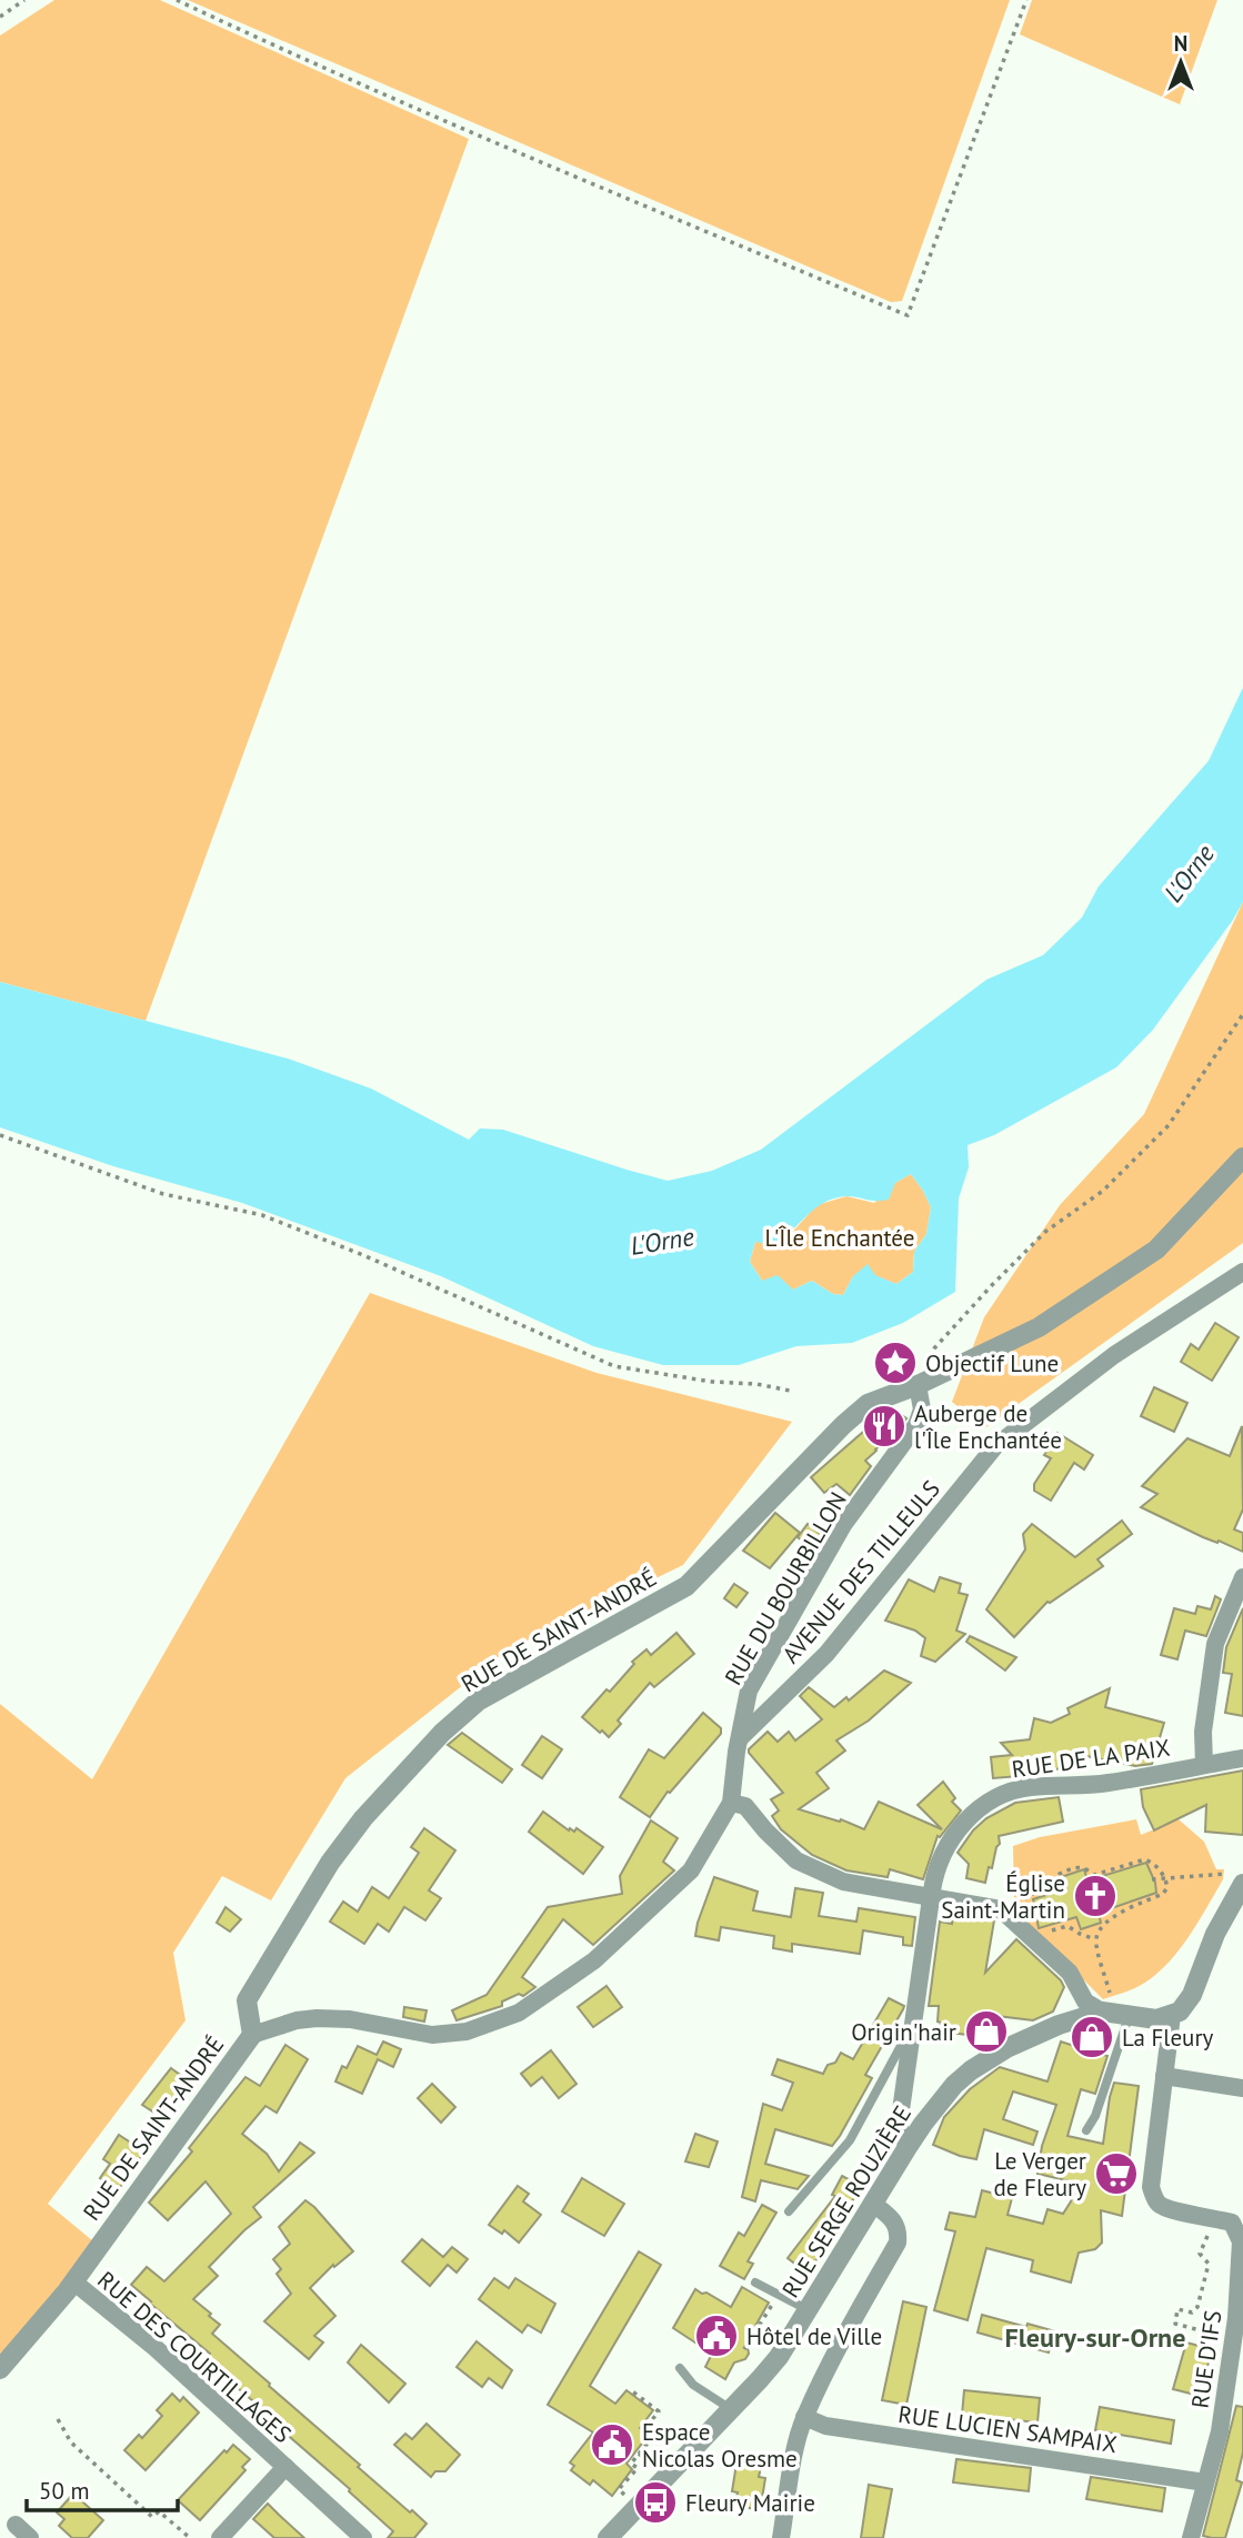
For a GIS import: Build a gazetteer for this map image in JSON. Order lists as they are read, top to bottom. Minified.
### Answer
{"streets":{"street":["AVENUE DES TILLEULS","RUE DU BOURBILLON","RUE DE SAINT-ANDRÉ","RUE DE LA PAIX","RUE SERGE ROUZIÈRE","RUE DES COURTILLAGES","RUE D'IFS","RUE LUCIEN SAMPAIX"]},"crossings":[["AVENUE DES TILLEULS","RUE DU BOURBILLON"],["RUE DU BOURBILLON","RUE DE SAINT-ANDRÉ"],["RUE DE SAINT-ANDRÉ","RUE DES COURTILLAGES"],["RUE DE LA PAIX","RUE SERGE ROUZIÈRE"],["RUE D'IFS","RUE LUCIEN SAMPAIX"]],"districts":["Fleury-sur-Orne"],"water":["L'Orne"],"parks":["L'Île Enchantée"],"places":{"place":["Objectif Lune"],"restaurant":["Auberge de l'Île Enchantée"],"church":["Église Saint-Martin"],"shop":["Origin'hair","La Fleury"],"supermarket":["Le Verger de Fleury"],"public building":["Hôtel de Ville","Espace Nicolas Oresme"],"bus stop":["Fleury Mairie"]},"scale_bar":"50 m","north":"top"}
